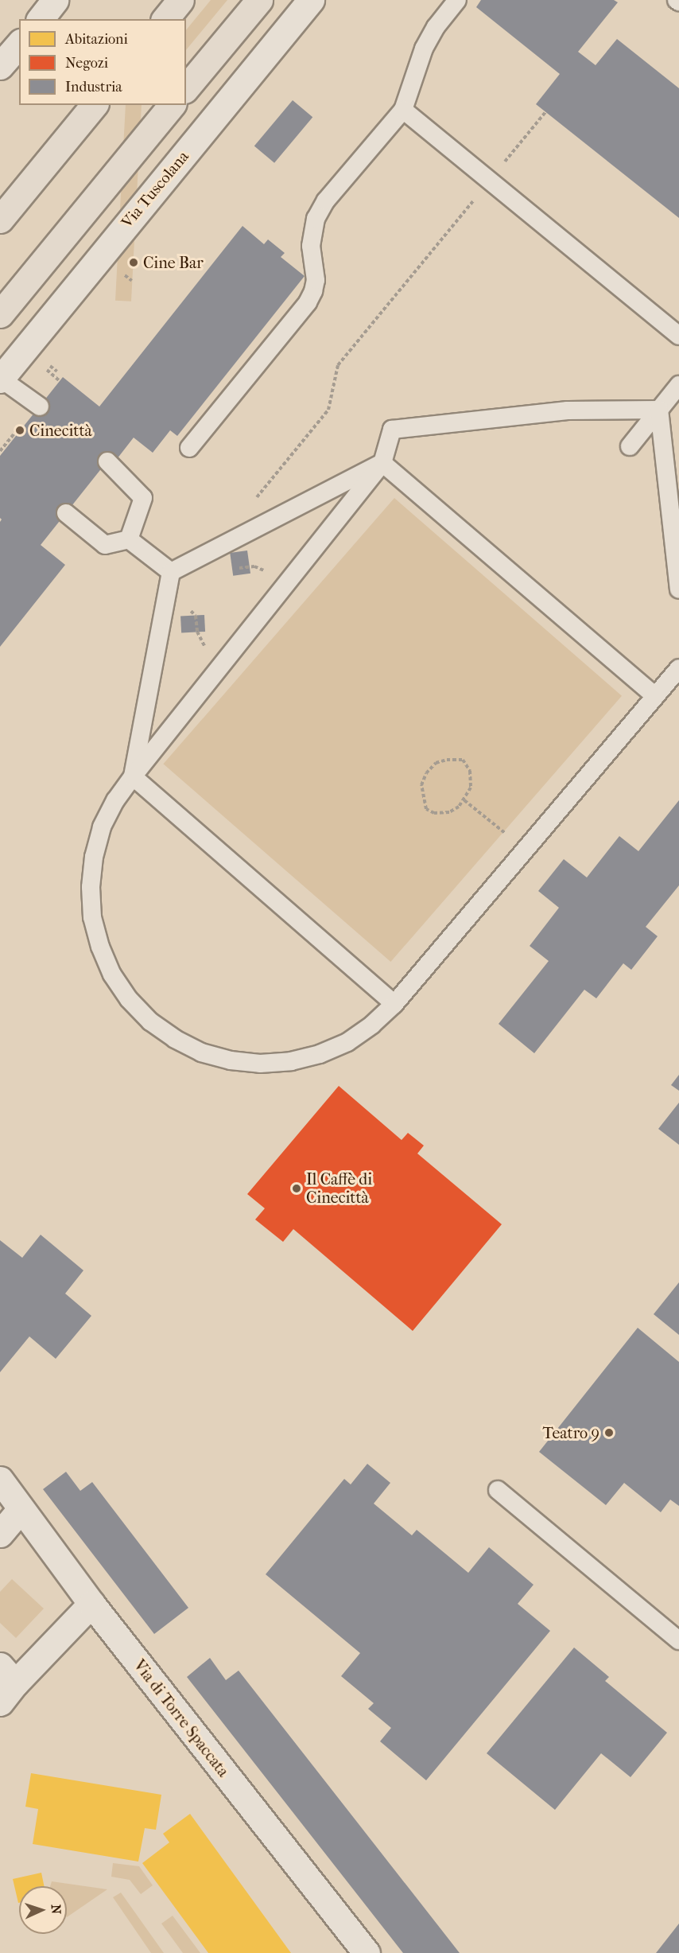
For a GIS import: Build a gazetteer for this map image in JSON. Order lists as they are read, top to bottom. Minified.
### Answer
{"streets":{"street":["Via Tuscolana","Via di Torre Spaccata"]},"places":["Cine Bar","Cinecittà","Il Caffè di Cinecittà","Teatro 9"],"legend":["Abitazioni","Negozi","Industria"],"north":"right"}
